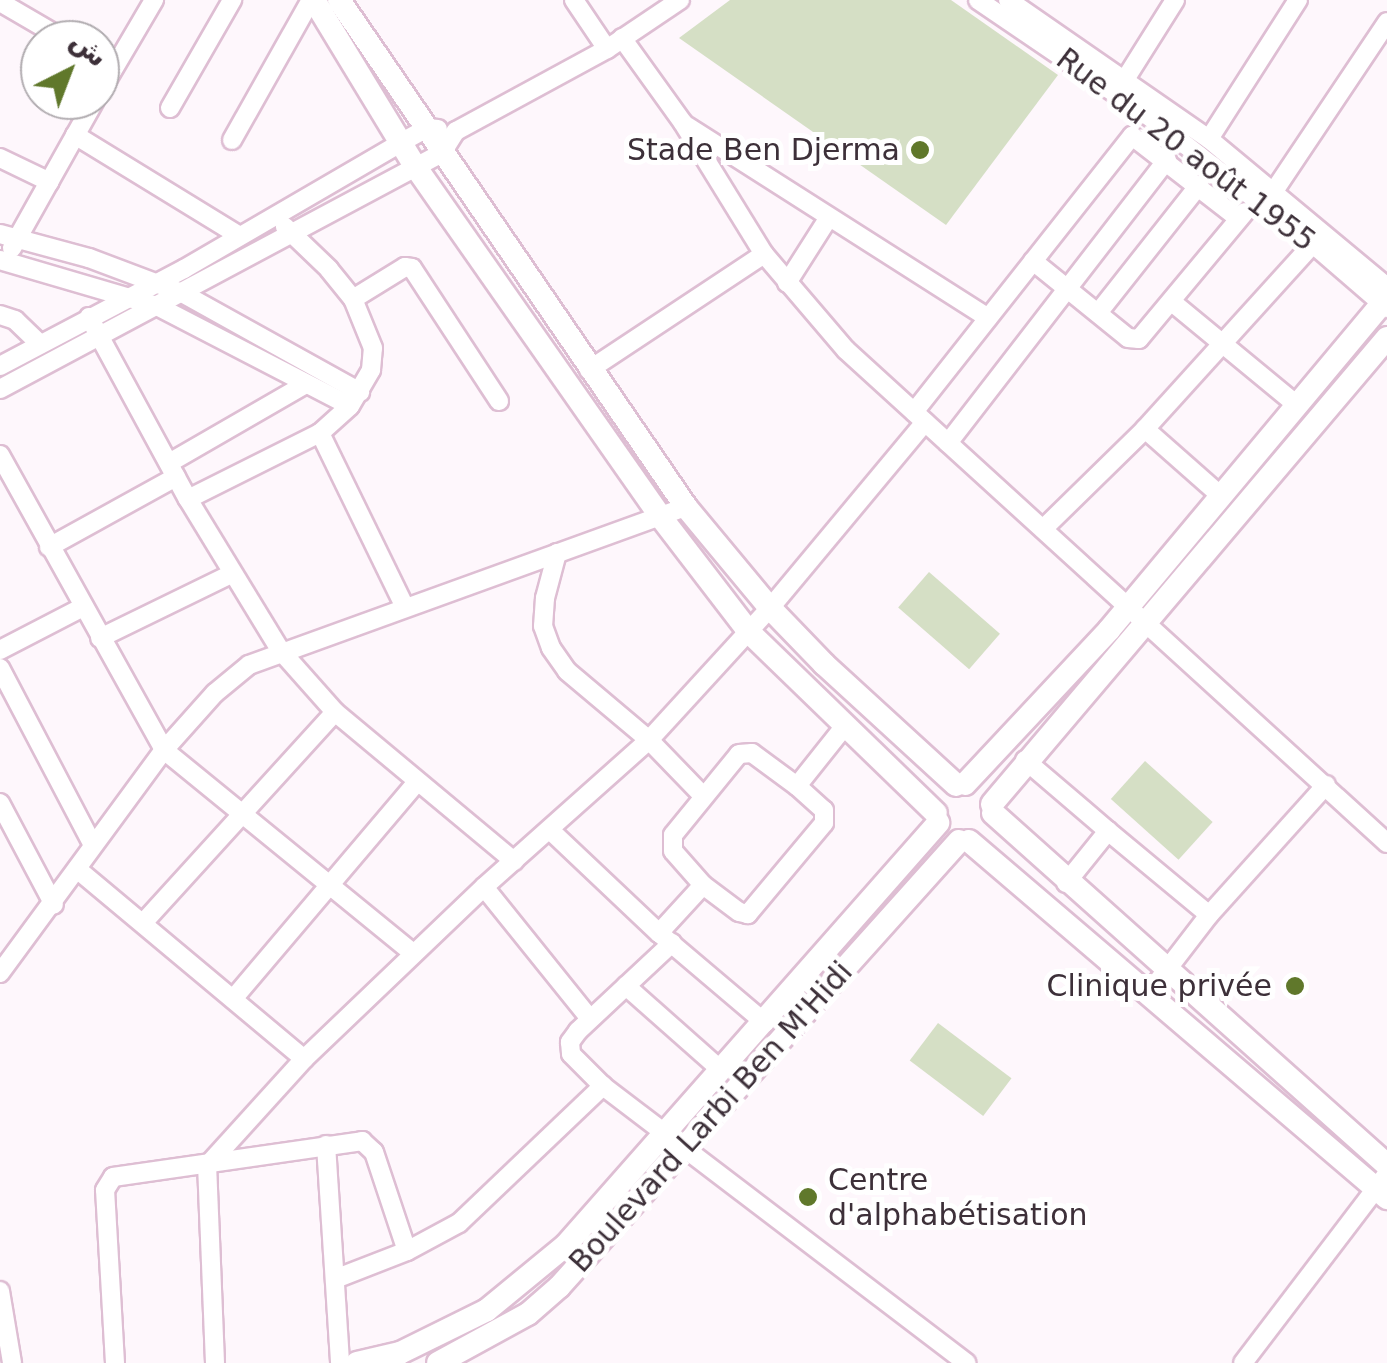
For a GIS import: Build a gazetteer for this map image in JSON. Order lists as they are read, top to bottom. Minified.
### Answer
{"streets":{"main road":["Boulevard Larbi Ben M'Hidi"],"street":["Rue du 20 août 1955"]},"places":["Stade Ben Djerma","Clinique privée","Centre d'alphabétisation"],"north":"top right"}
